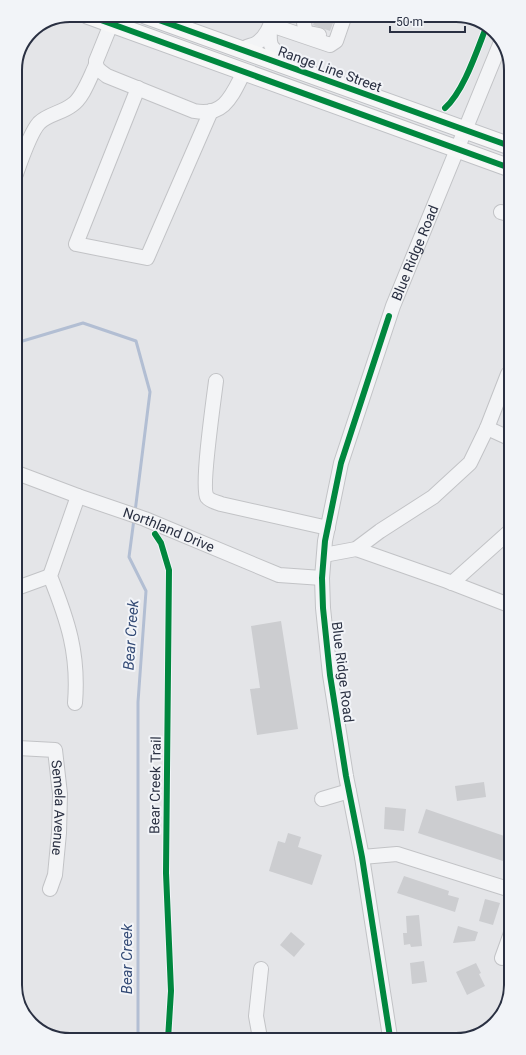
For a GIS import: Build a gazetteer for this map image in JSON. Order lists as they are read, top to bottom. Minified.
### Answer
{"streets":{"main road":["Range Line Street"],"street":["Blue Ridge Road","Northland Drive","Semela Avenue"],"cycle path":["Bear Creek Trail"]},"crossings":[["Range Line Street","Blue Ridge Road"],["Blue Ridge Road","Northland Drive"]],"water":["Bear Creek"],"scale_bar":"50 m"}
